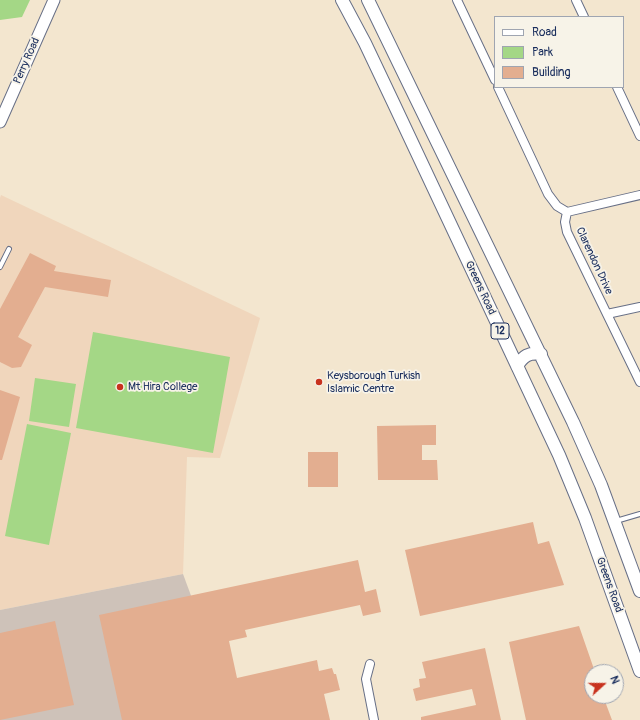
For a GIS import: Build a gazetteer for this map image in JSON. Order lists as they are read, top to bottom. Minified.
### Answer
{"streets":{"main road":["Perry Road","Greens Road","12"],"street":["Clarendon Drive"]},"places":["Keysborough Turkish Islamic Centre","Mt Hira College"],"legend":["Road","Park","Building"],"north":"right"}
